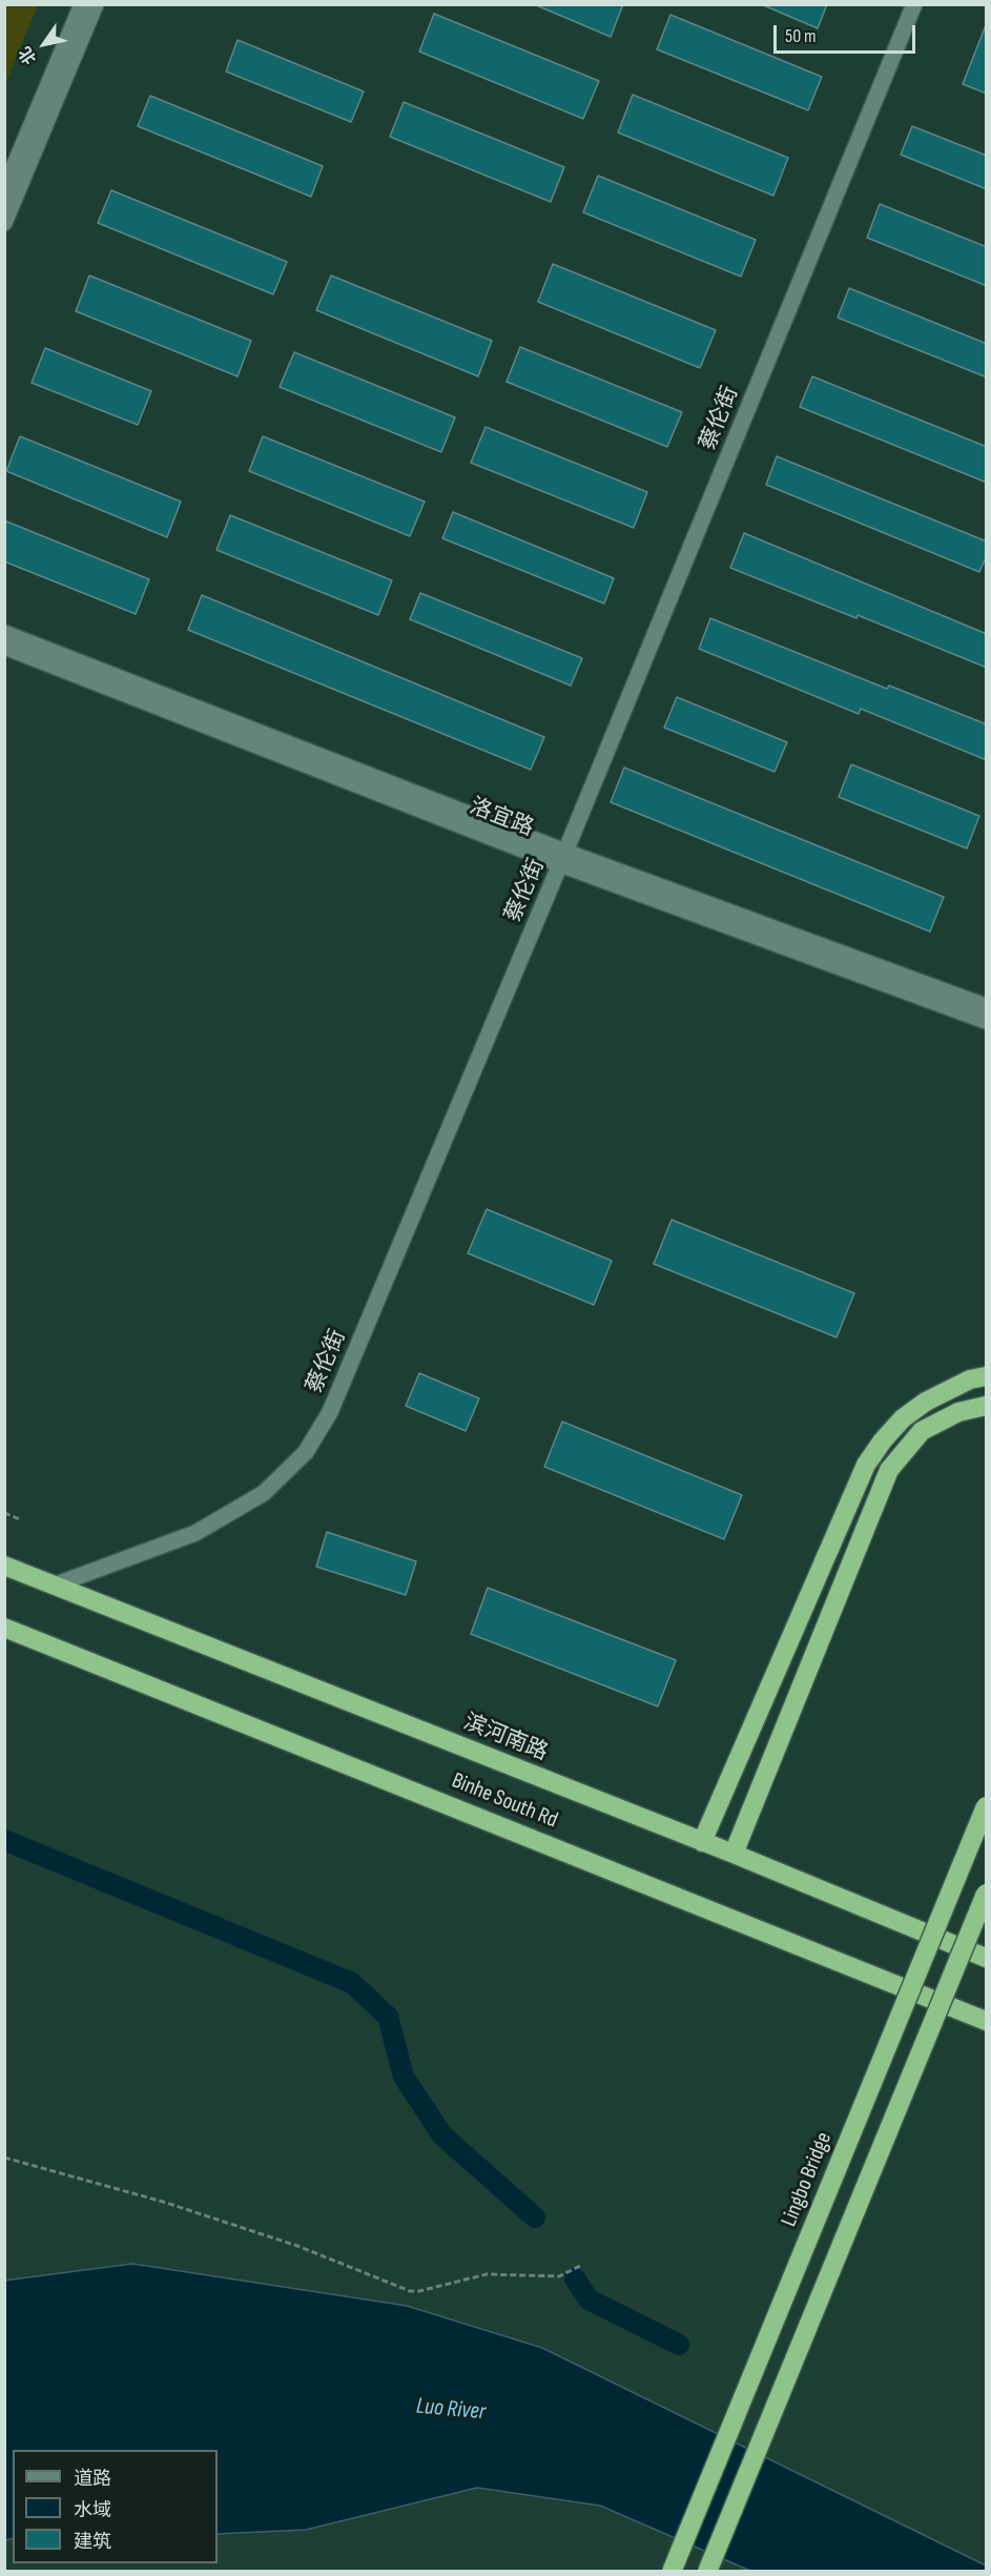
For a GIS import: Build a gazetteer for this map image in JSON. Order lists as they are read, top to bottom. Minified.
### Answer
{"streets":{"highway":["滨河南路","Binhe South Rd","Lingbo Bridge"],"street":["蔡伦街","洛宜路"]},"crossings":[["蔡伦街","洛宜路"],["蔡伦街","滨河南路"]],"water":["Luo River"],"legend":["道路","水域","建筑"],"scale_bar":"50 m","north":"bottom left"}
